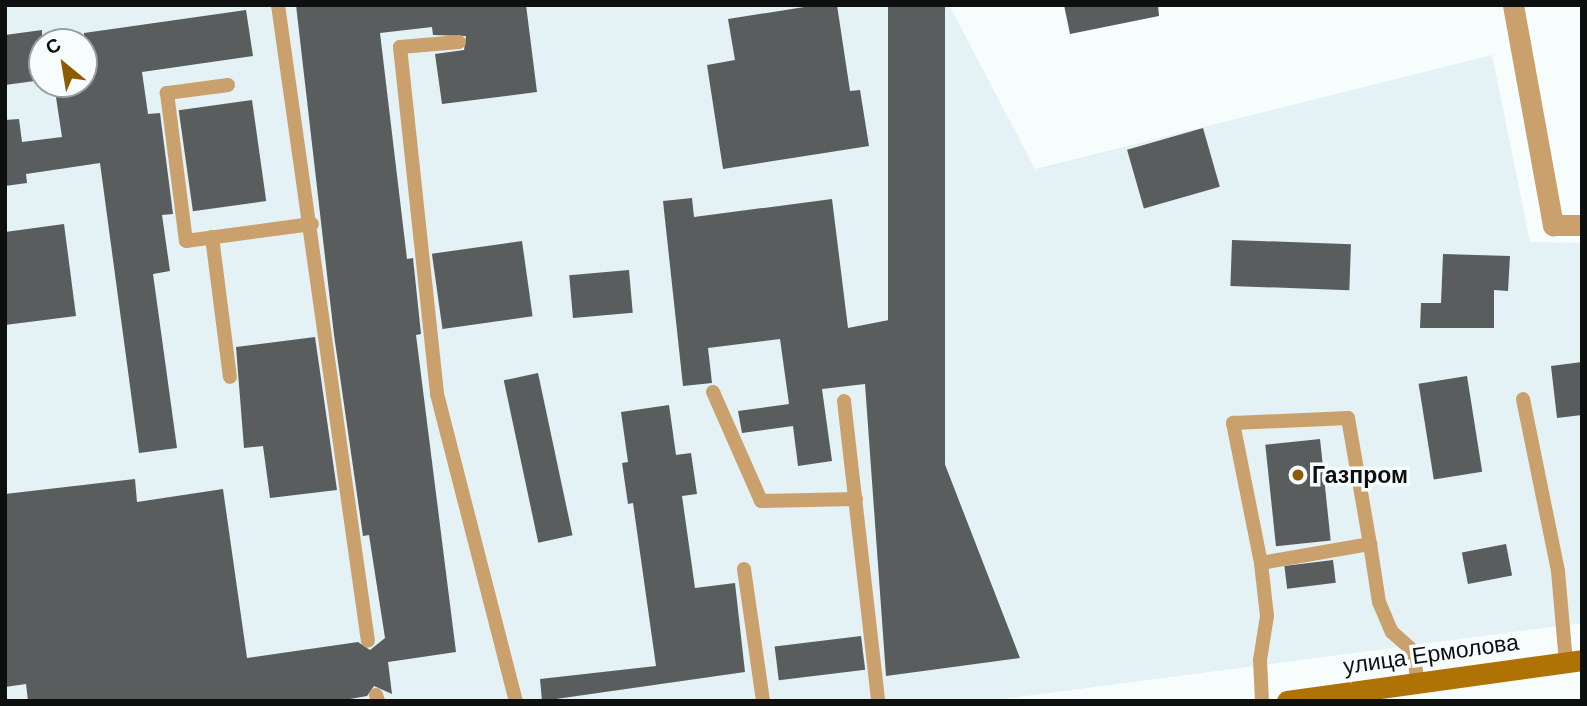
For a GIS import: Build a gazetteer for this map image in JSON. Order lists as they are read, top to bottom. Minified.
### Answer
{"streets":{"main road":["улица Ермолова"]},"places":["Газпром"],"north":"top left"}
